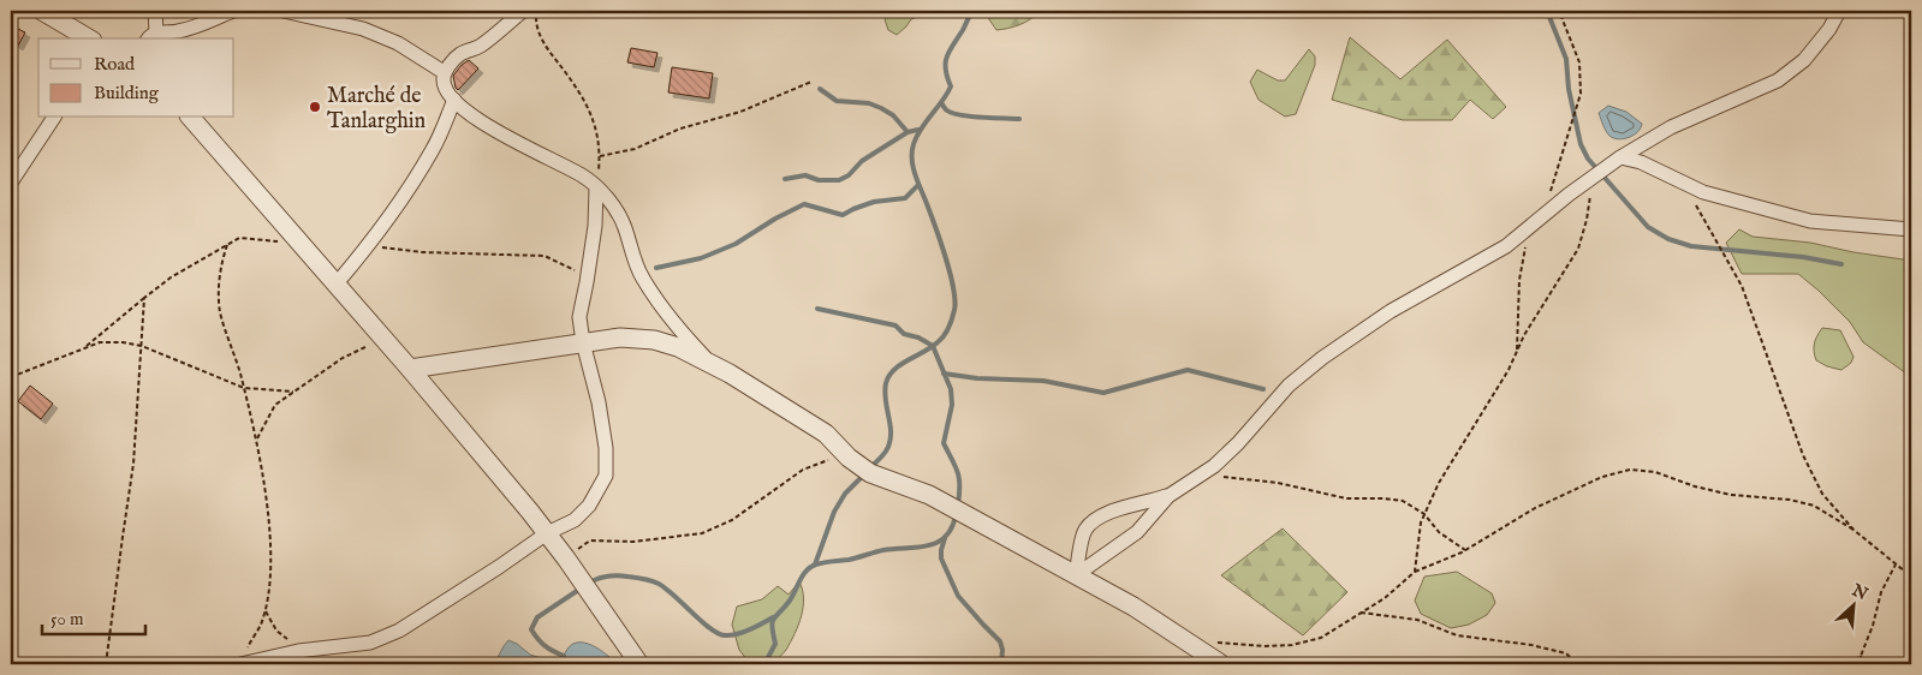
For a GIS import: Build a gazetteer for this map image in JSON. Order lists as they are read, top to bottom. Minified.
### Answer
{"places":["Marché de Tanlarghin"],"legend":["Road","Building"],"scale_bar":"50 m","north":"top right"}
